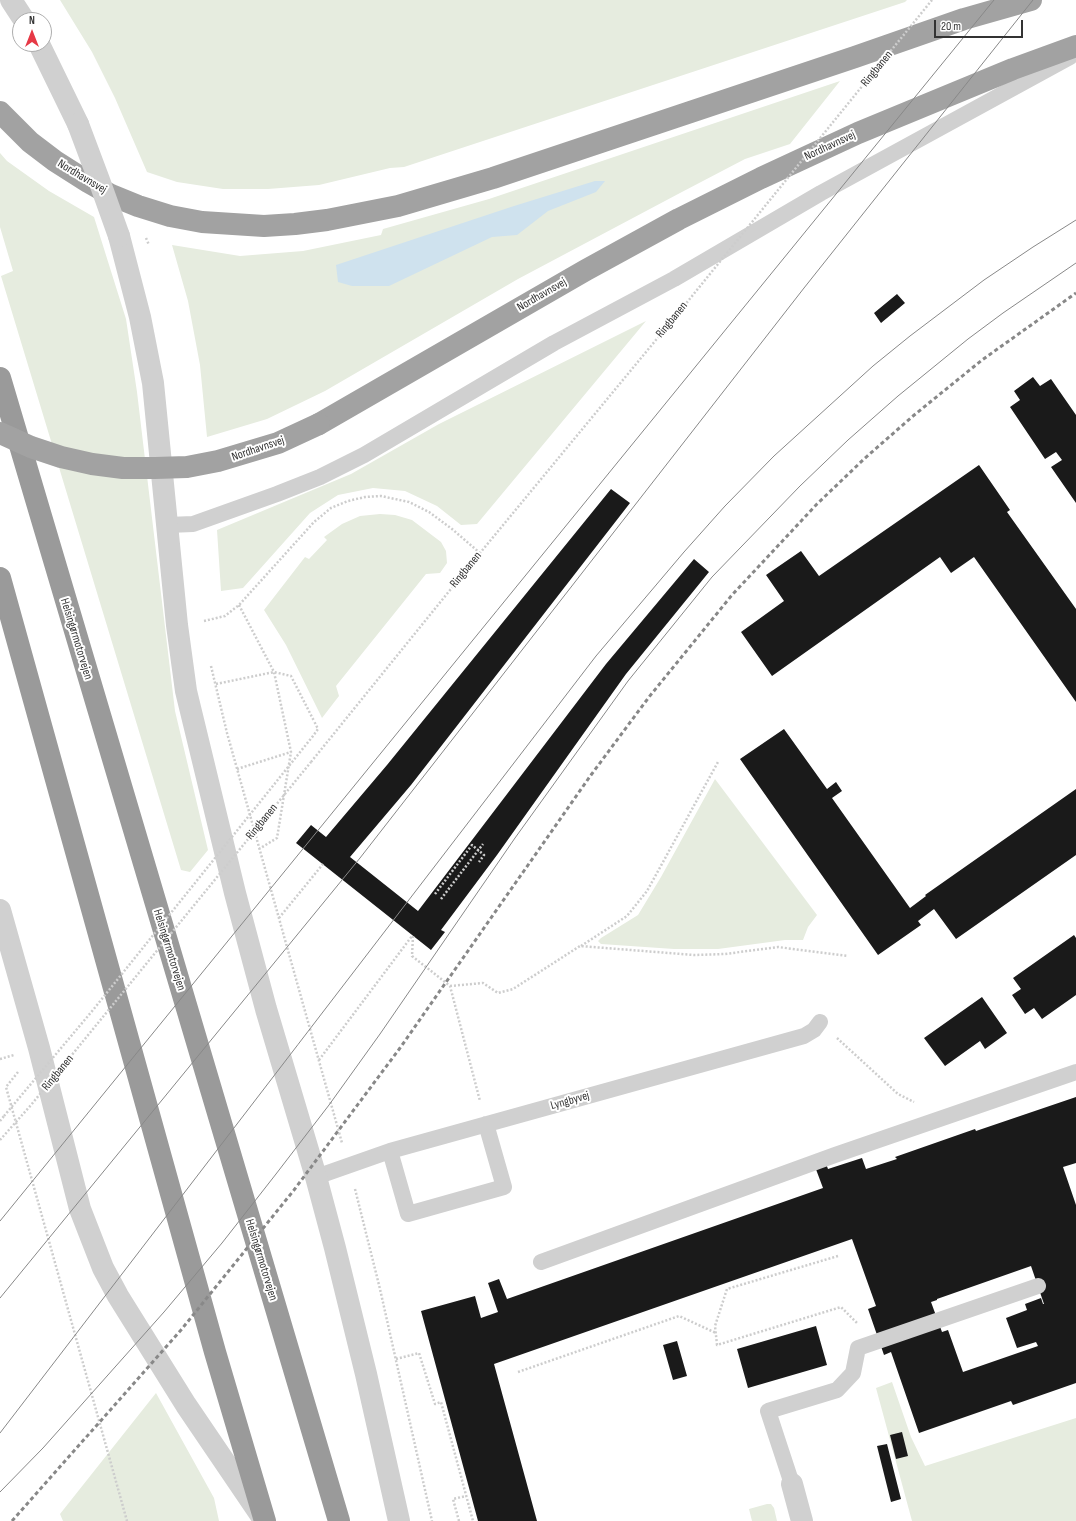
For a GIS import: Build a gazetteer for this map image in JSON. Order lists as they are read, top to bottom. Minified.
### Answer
{"streets":{"highway":["Nordhavnsvej","Helsingørmotorvejen"],"lane":["Lyngbyvej"],"path":["Ringbanen"]},"scale_bar":"20 m","north":"top"}
